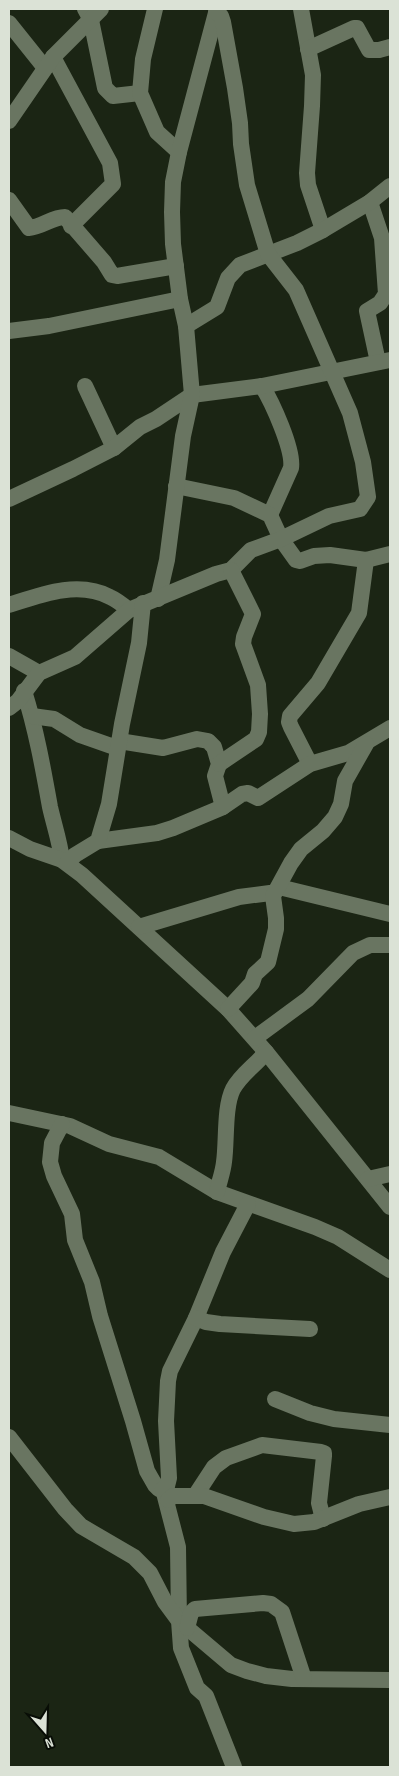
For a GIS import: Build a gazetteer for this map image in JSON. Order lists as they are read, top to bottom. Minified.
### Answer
{"north":"bottom"}
